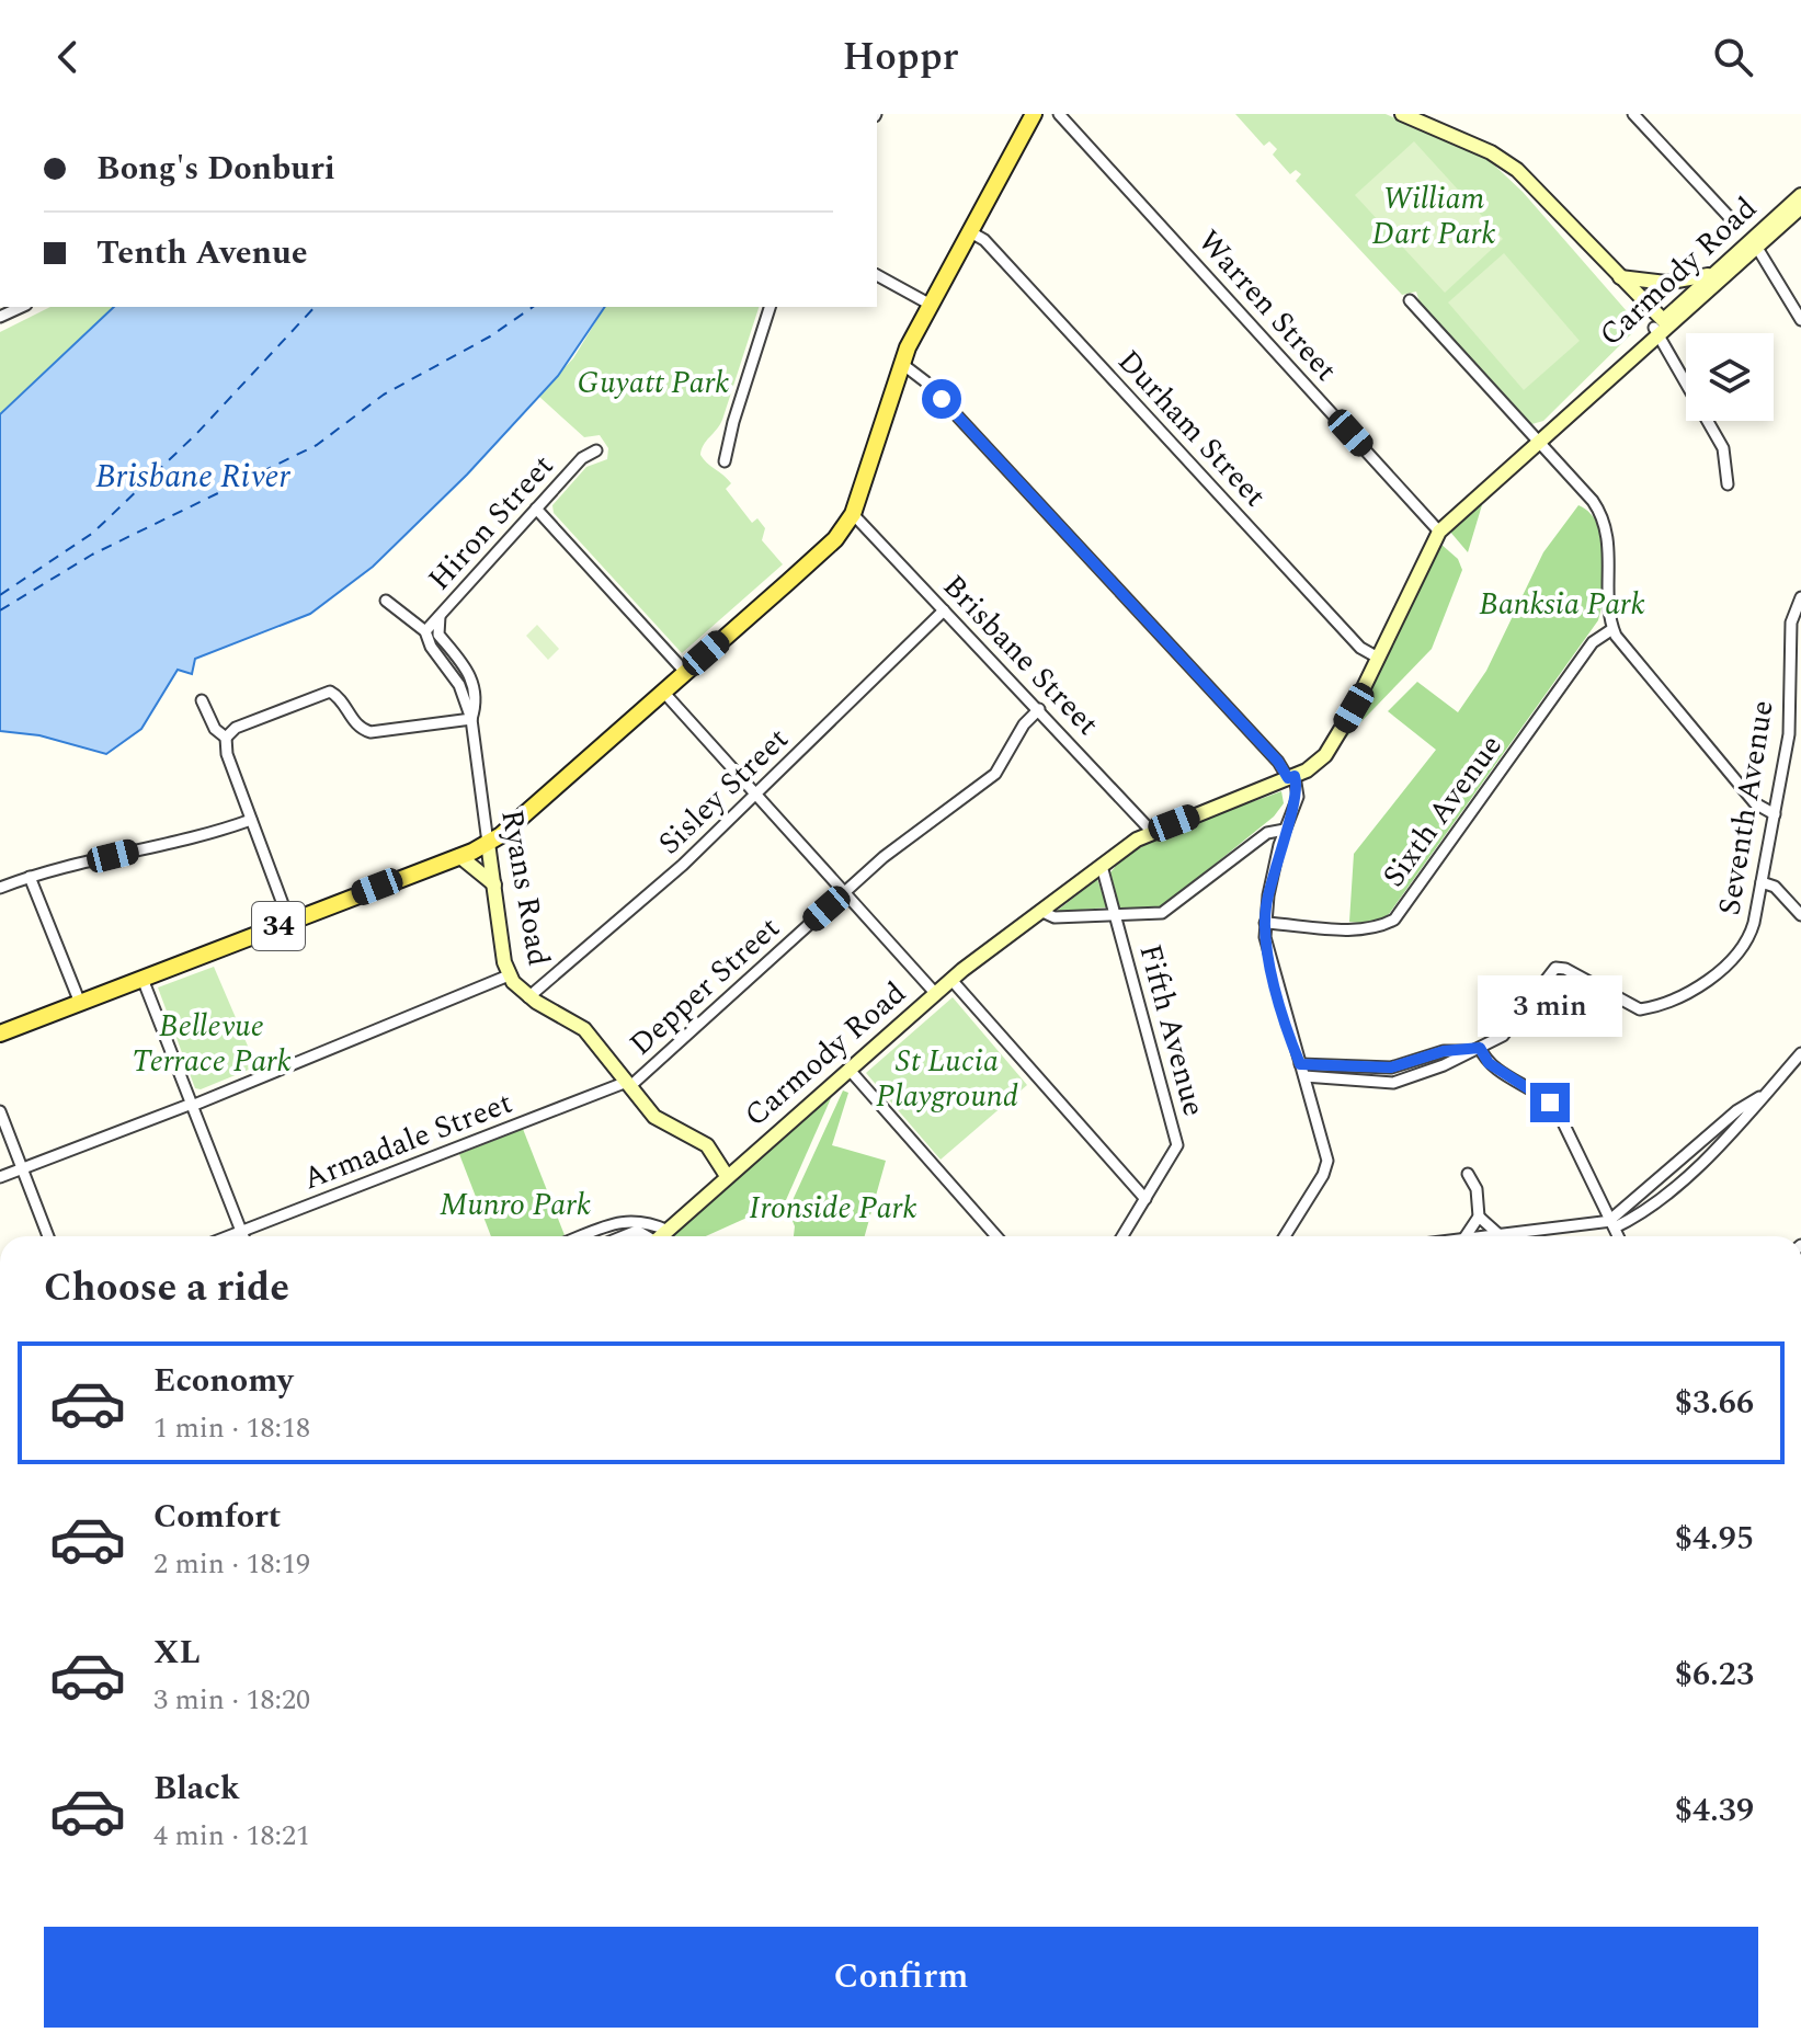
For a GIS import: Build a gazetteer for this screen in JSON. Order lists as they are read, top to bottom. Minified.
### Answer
{"streets":{"main road":["34"],"street":["Carmody Road","Warren Street","Durham Street","Hiron Street","Brisbane Street","Sisley Street","Seventh Avenue","Sixth Avenue","Ryans Road","Depper Street","Fifth Avenue","Armadale Street"]},"crossings":[["Carmody Road","Warren Street"],["Carmody Road","Durham Street"],["Carmody Road","Brisbane Street"],["Carmody Road","Ryans Road"],["Carmody Road","Fifth Avenue"],["Durham Street","34"],["Hiron Street","Ryans Road"],["Brisbane Street","Sisley Street"],["Brisbane Street","34"],["Brisbane Street","Depper Street"],["Sisley Street","Ryans Road"],["Ryans Road","34"],["Ryans Road","Depper Street"],["Ryans Road","Armadale Street"],["Depper Street","Armadale Street"]],"water":["Brisbane River"],"parks":["William Dart Park","Guyatt Park","Banksia Park","Bellevue Terrace Park","St Lucia Playground","Munro Park","Ironside Park"],"page":{"header":"Hoppr","banner":["Bong's Donburi","Tenth Avenue"],"bubble":"3 min","heading":"Choose a ride","list":[{"name":"Economy","note":"1 min · 18:18","value":"$3.66"},{"name":"Comfort","note":"2 min · 18:19","value":"$4.95"},{"name":"XL","note":"3 min · 18:20","value":"$6.23"},{"name":"Black","note":"4 min · 18:21","value":"$4.39"}],"buttons":"Confirm"}}
